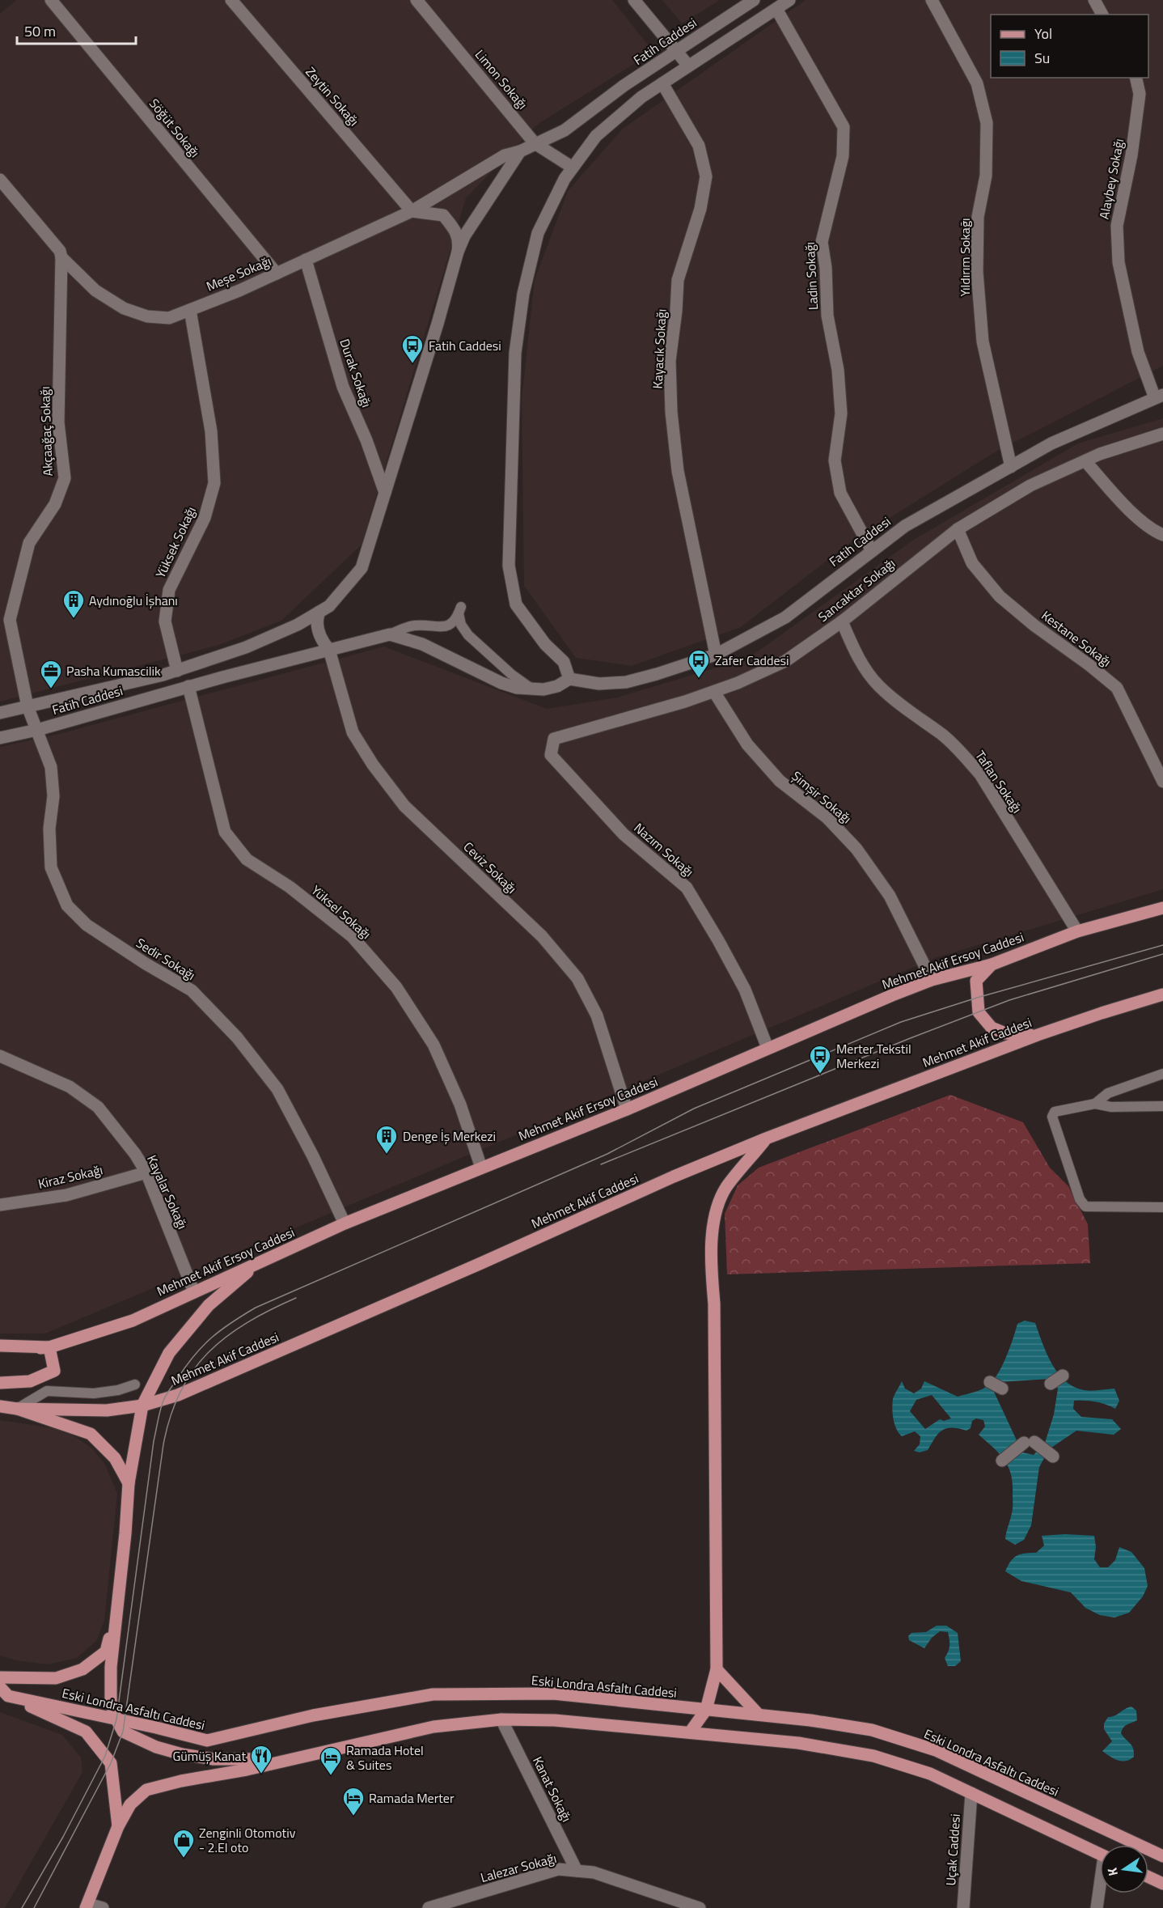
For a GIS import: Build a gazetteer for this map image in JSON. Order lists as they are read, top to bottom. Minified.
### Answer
{"streets":{"main road":["Mehmet Akif Ersoy Caddesi","Mehmet Akif Caddesi","Eski Londra Asfaltı Caddesi"],"street":["Fatih Caddesi","Limon Sokağı","Zeytin Sokağı","Söğüt Sokağı","Alaybey Sokağı","Yıldırım Sokağı","Meşe Sokağı","Ladin Sokağı","Kayacık Sokağı","Durak Sokağı","Akçaağaç Sokağı","Yüksek Sokağı","Sancaktar Sokağı","Kestane Sokağı","Taflan Sokağı","Şimşir Sokağı","Nazım Sokağı","Ceviz Sokağı","Yüksel Sokağı","Sedir Sokağı","Kiraz Sokağı","Kayalar Sokağı","Kanat Sokağı","Uçak Caddesi","Lalezar Sokağı"]},"crossings":[["Fatih Caddesi","Limon Sokağı"],["Fatih Caddesi","Alaybey Sokağı"],["Fatih Caddesi","Yıldırım Sokağı"],["Fatih Caddesi","Meşe Sokağı"],["Fatih Caddesi","Ladin Sokağı"],["Fatih Caddesi","Kayacık Sokağı"],["Fatih Caddesi","Durak Sokağı"],["Fatih Caddesi","Akçaağaç Sokağı"],["Fatih Caddesi","Yüksek Sokağı"],["Fatih Caddesi","Ceviz Sokağı"],["Fatih Caddesi","Yüksel Sokağı"],["Fatih Caddesi","Sedir Sokağı"],["Zeytin Sokağı","Meşe Sokağı"],["Söğüt Sokağı","Meşe Sokağı"],["Meşe Sokağı","Durak Sokağı"],["Meşe Sokağı","Akçaağaç Sokağı"],["Meşe Sokağı","Yüksek Sokağı"],["Akçaağaç Sokağı","Sedir Sokağı"],["Sancaktar Sokağı","Kestane Sokağı"],["Sancaktar Sokağı","Taflan Sokağı"],["Sancaktar Sokağı","Şimşir Sokağı"],["Sancaktar Sokağı","Nazım Sokağı"],["Taflan Sokağı","Mehmet Akif Ersoy Caddesi"],["Şimşir Sokağı","Mehmet Akif Ersoy Caddesi"],["Nazım Sokağı","Mehmet Akif Ersoy Caddesi"],["Ceviz Sokağı","Mehmet Akif Ersoy Caddesi"],["Yüksel Sokağı","Mehmet Akif Ersoy Caddesi"],["Sedir Sokağı","Mehmet Akif Ersoy Caddesi"],["Mehmet Akif Ersoy Caddesi","Kayalar Sokağı"],["Kiraz Sokağı","Kayalar Sokağı"],["Kanat Sokağı","Lalezar Sokağı"]],"places":{"bus stop":["Fatih Caddesi","Zafer Caddesi","Merter Tekstil Merkezi"],"building":["Aydınoğlu İşhanı","Denge İş Merkezi"],"office":["Pasha Kumascilik"],"restaurant":["Gümüş Kanat"],"hotel":["Ramada Hotel & Suites","Ramada Merter"],"shop":["Zenginli Otomotiv - 2.El oto"]},"legend":["Yol","Su"],"scale_bar":"50 m","north":"left"}
